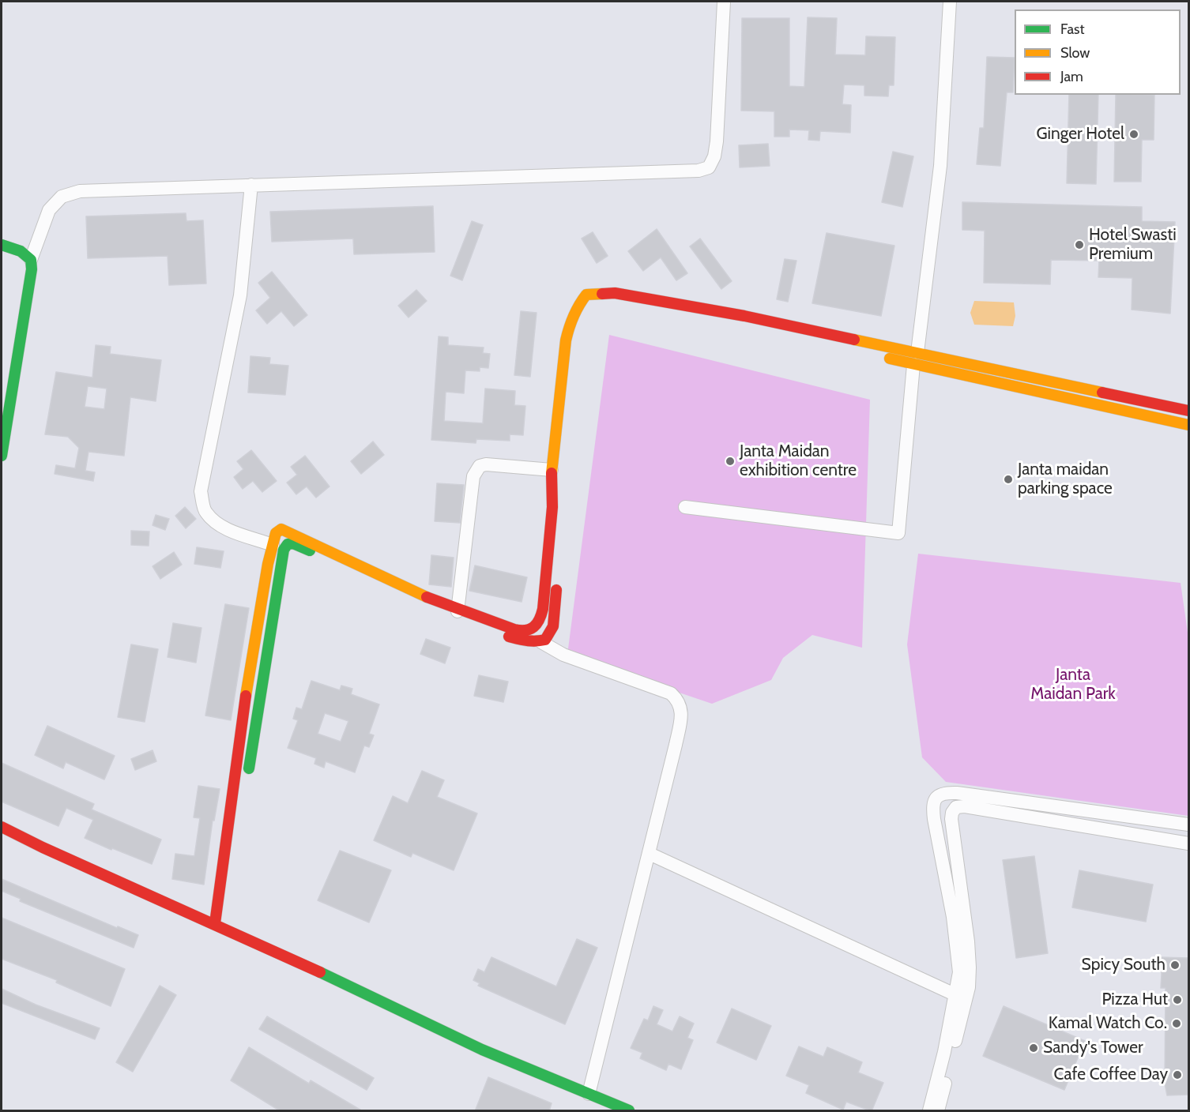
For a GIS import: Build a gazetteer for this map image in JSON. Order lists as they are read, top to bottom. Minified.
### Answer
{"parks":["Janta Maidan Park"],"places":["Ginger Hotel","Hotel Swasti Premium","Janta Maidan exhibition centre","Janta maidan parking space","Spicy South","Pizza Hut","Kamal Watch Co.","Sandy's Tower","Cafe Coffee Day"],"legend":["Fast","Slow","Jam"]}
